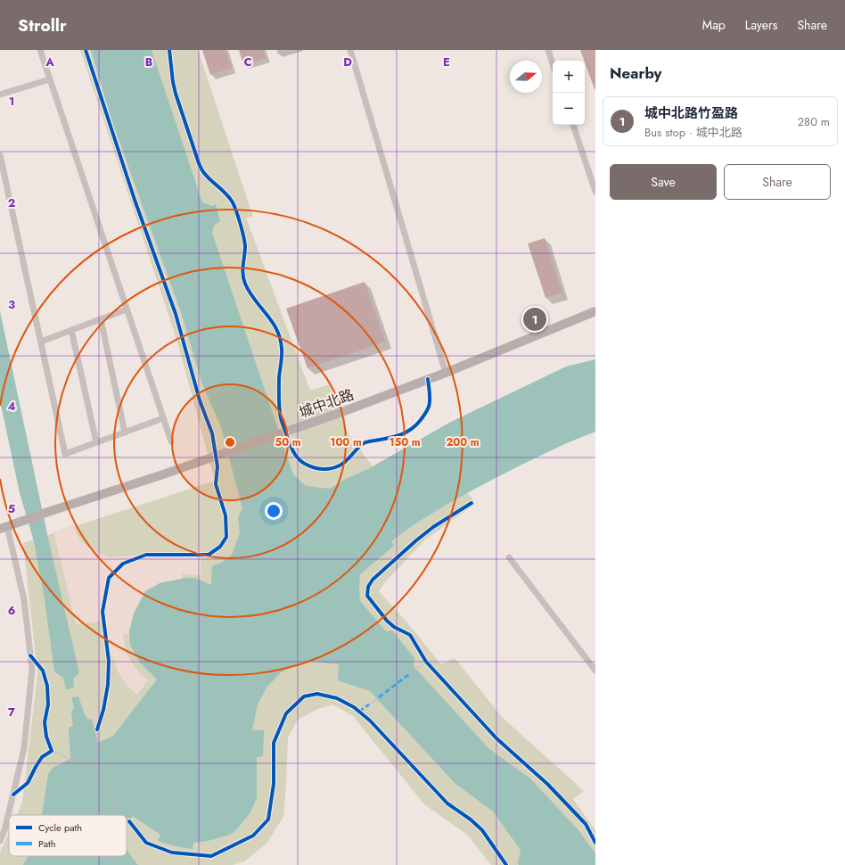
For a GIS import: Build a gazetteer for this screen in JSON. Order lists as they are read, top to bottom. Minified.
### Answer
{"streets":{"street":["城中北路"]},"legend":["Cycle path","Path"],"north":"right","page":{"header":"Strollr","nav":["Map","Layers","Share"],"heading":"Nearby","map_buttons":["+","−"],"list":[{"mark":"1","name":"城中北路竹盈路","note":"Bus stop · 城中北路","value":"280 m"}],"buttons":["Save","Share"],"pins":"1"},"grid":{"columns":["A","B","C","D","E"],"rows":["1","2","3","4","5","6","7"]},"rings":["50 m","100 m","150 m","200 m"]}
